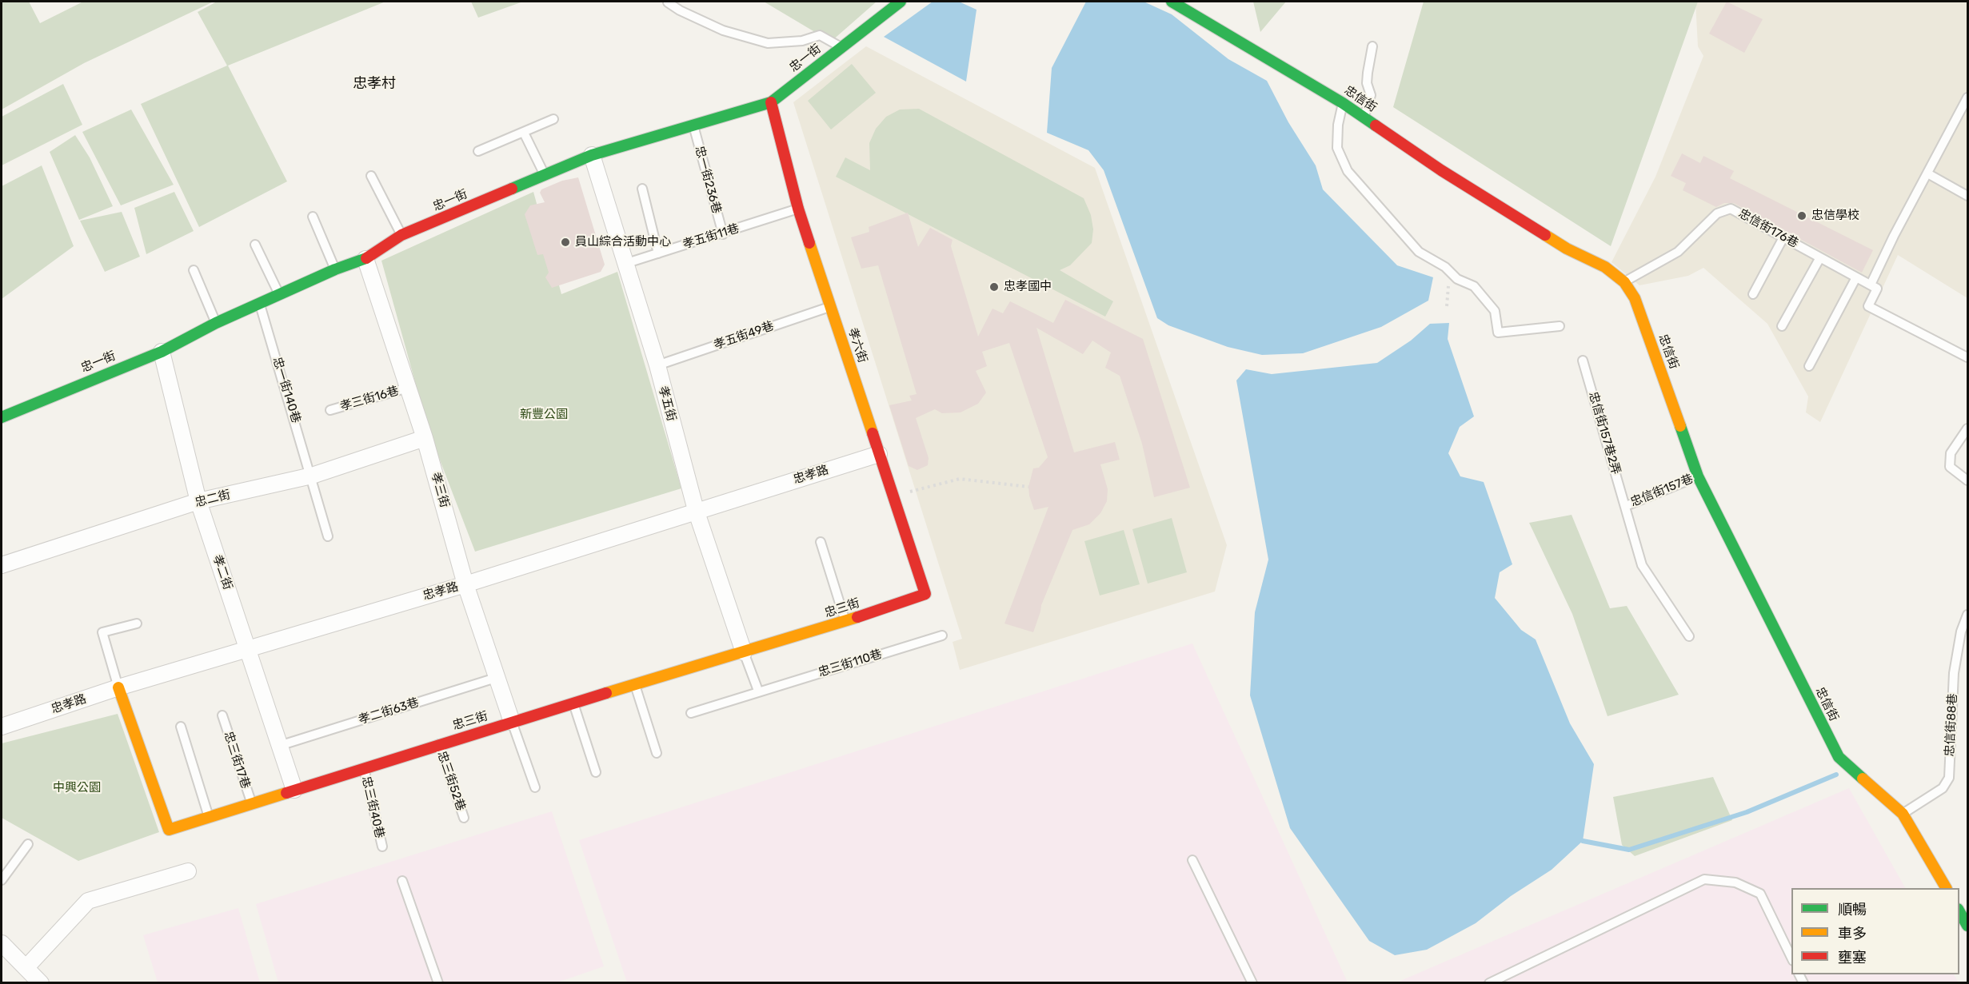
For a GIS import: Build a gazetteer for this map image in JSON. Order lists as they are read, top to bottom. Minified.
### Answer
{"streets":{"street":["忠一街","忠信街","孝六街","孝五街","忠孝路","孝三街","忠二街","孝二街","忠三街"],"lane":["忠一街236巷","忠信街176巷","孝五街11巷","孝五街49巷","忠一街140巷","孝三街16巷","忠信街157巷2弄","忠信街157巷","忠三街110巷","孝二街63巷","忠信街88巷","忠三街17巷","忠三街52巷","忠三街40巷"]},"crossings":[["忠一街","忠一街236巷"],["忠一街","孝六街"],["忠一街","忠一街140巷"],["忠一街","孝五街"],["忠一街","孝三街"],["忠一街","孝二街"],["忠信街","忠信街176巷"],["忠信街","忠信街157巷"],["忠信街","忠信街88巷"],["忠一街236巷","孝五街11巷"],["孝五街11巷","孝六街"],["孝五街11巷","孝五街"],["孝五街49巷","孝六街"],["孝五街49巷","孝五街"],["孝六街","忠孝路"],["孝六街","忠三街"],["忠一街140巷","忠二街"],["孝三街16巷","孝三街"],["孝五街","忠孝路"],["孝五街","忠三街"],["忠信街157巷2弄","忠信街157巷"],["忠孝路","孝三街"],["忠孝路","孝二街"],["忠孝路","忠三街"],["孝三街","忠二街"],["孝三街","忠三街"],["孝三街","孝二街63巷"],["忠二街","孝二街"],["孝二街","忠三街"],["孝二街","孝二街63巷"],["忠三街","忠三街17巷"],["忠三街","忠三街52巷"],["忠三街","忠三街40巷"]],"districts":["忠孝村"],"parks":["新豐公園","中興公園"],"places":["忠信學校","員山綜合活動中心","忠孝國中"],"legend":["順暢","車多","壅塞"]}
